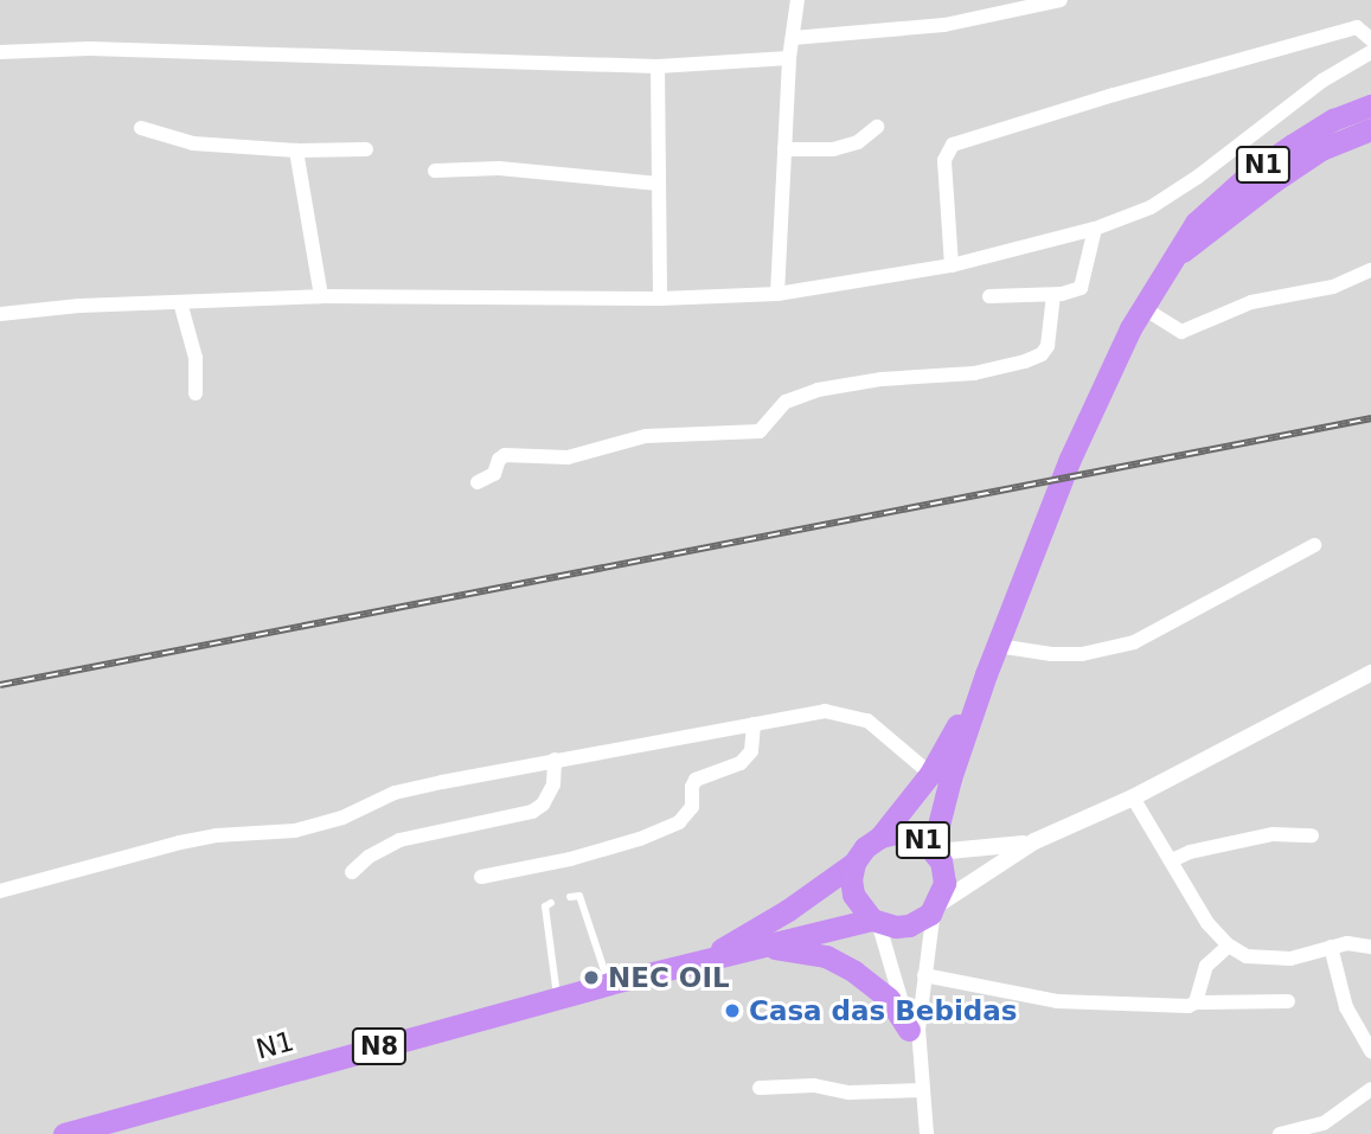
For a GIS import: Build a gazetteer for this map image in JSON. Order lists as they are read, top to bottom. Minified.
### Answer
{"streets":{"highway":["N1","N8"]},"places":["NEC OIL","Casa das Bebidas"]}
